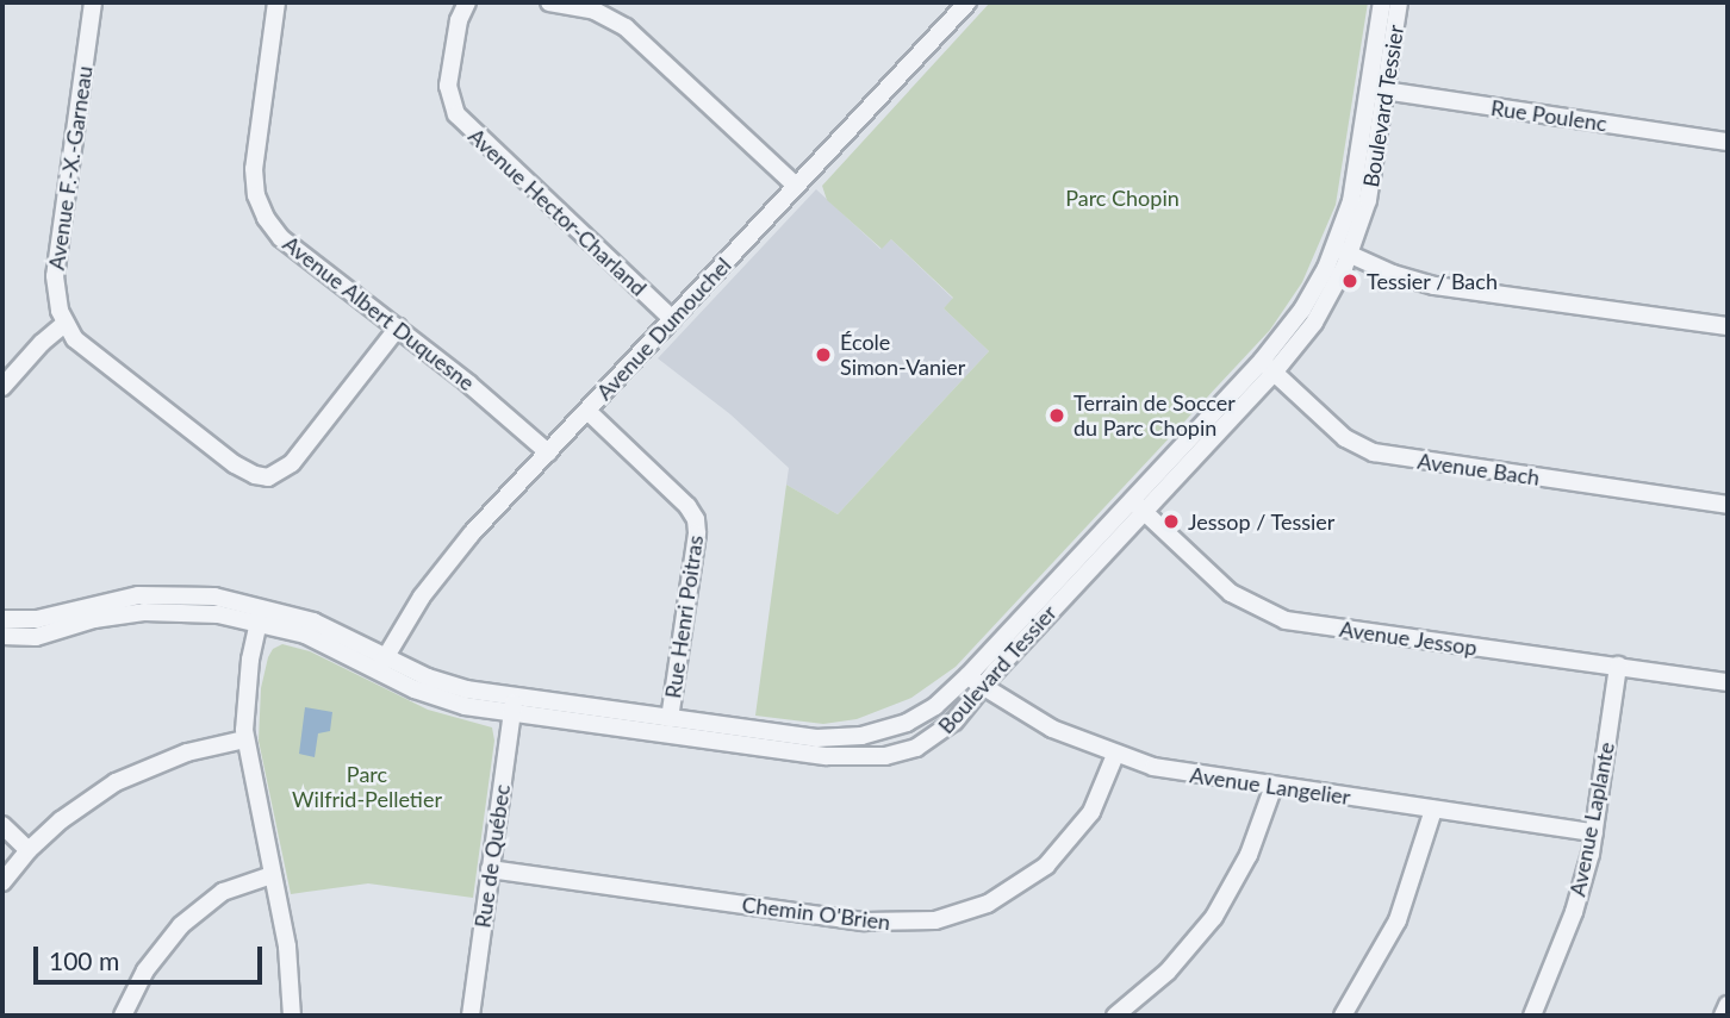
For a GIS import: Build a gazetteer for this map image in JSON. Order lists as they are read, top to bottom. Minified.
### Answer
{"streets":{"street":["Boulevard Tessier","Rue Poulenc","Avenue F.-X.-Garneau","Avenue Hector-Charland","Avenue Albert Duquesne","Avenue Dumouchel","Avenue Bach","Rue Henri Poitras","Avenue Jessop","Avenue Langelier","Avenue Laplante","Rue de Québec","Chemin O'Brien"]},"crossings":[["Boulevard Tessier","Rue Poulenc"],["Boulevard Tessier","Avenue Dumouchel"],["Boulevard Tessier","Avenue Bach"],["Boulevard Tessier","Rue Henri Poitras"],["Boulevard Tessier","Avenue Jessop"],["Boulevard Tessier","Avenue Langelier"],["Boulevard Tessier","Rue de Québec"],["Avenue Hector-Charland","Avenue Dumouchel"],["Avenue Albert Duquesne","Avenue Dumouchel"],["Avenue Dumouchel","Rue Henri Poitras"],["Avenue Jessop","Avenue Laplante"],["Avenue Langelier","Avenue Laplante"],["Avenue Langelier","Chemin O'Brien"],["Rue de Québec","Chemin O'Brien"]],"parks":["Parc Chopin","Parc Wilfrid-Pelletier"],"places":["Tessier / Bach","École Simon-Vanier","Terrain de Soccer du Parc Chopin","Jessop / Tessier"],"scale_bar":"100 m"}
